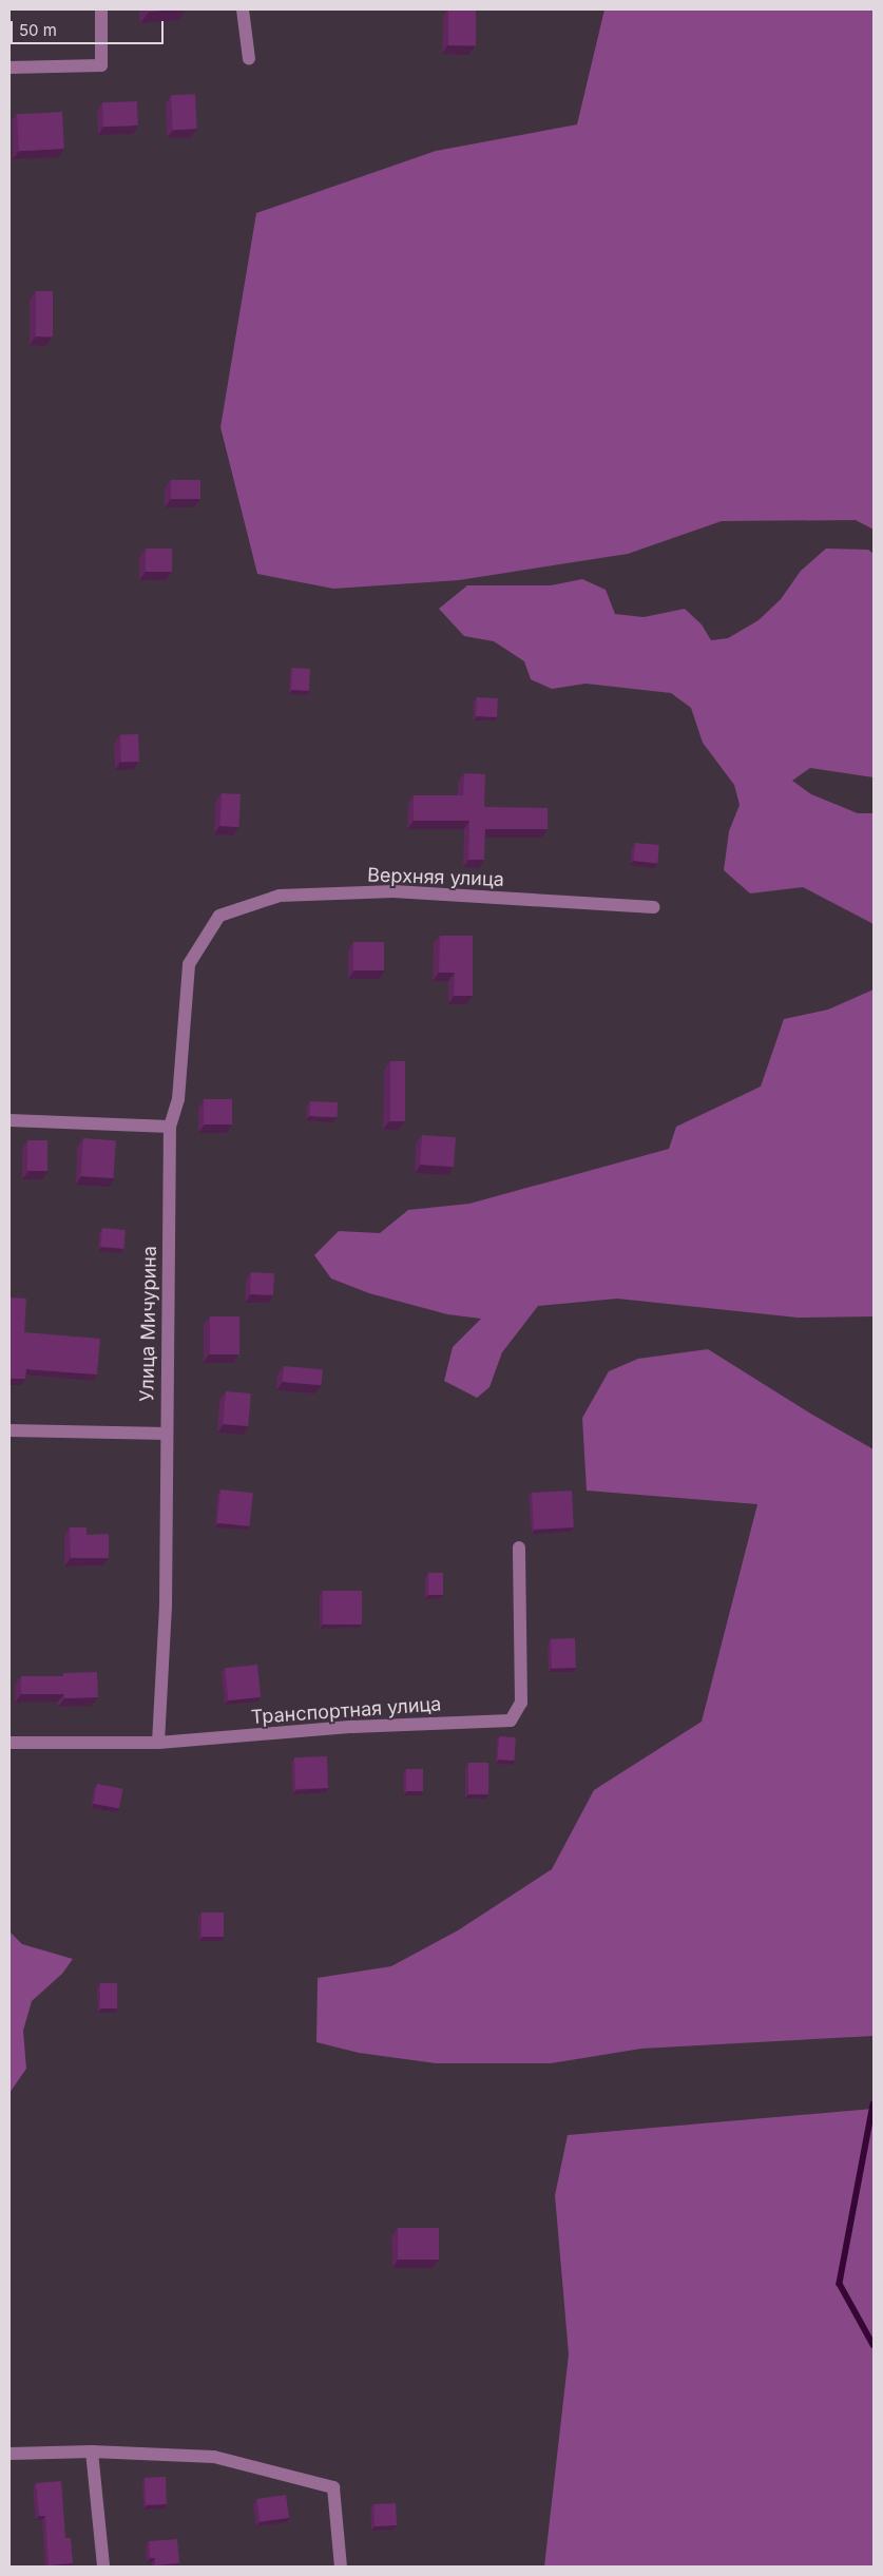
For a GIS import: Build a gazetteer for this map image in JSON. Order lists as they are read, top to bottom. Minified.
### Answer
{"streets":{"street":["Верхняя улица","Улица Мичурина","Транспортная улица"]},"crossings":[["Верхняя улица","Улица Мичурина"],["Улица Мичурина","Транспортная улица"]],"scale_bar":"50 m"}
